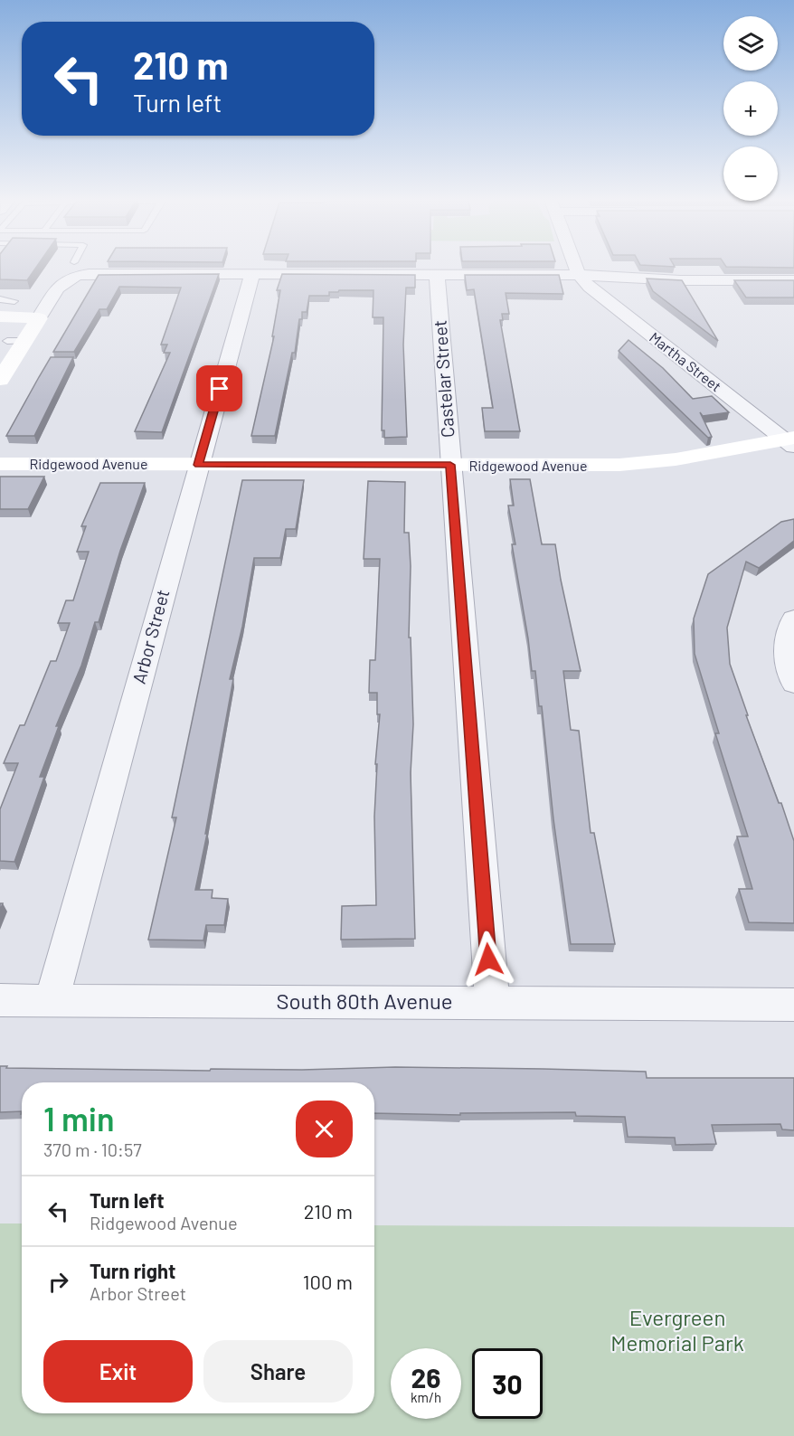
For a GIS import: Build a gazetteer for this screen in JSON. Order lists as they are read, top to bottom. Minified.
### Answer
{"streets":{"main road":["Ridgewood Avenue"],"street":["Martha Street","Castelar Street","Arbor Street","South 80th Avenue"]},"crossings":[["Martha Street","Ridgewood Avenue"],["Castelar Street","Ridgewood Avenue"],["Castelar Street","South 80th Avenue"],["Ridgewood Avenue","Arbor Street"],["Arbor Street","South 80th Avenue"]],"parks":["Evergreen Memorial Park"],"page":{"map_buttons":["+","−"],"turn":["210 m","Turn left"],"heading":["1 min","370 m · 10:57"],"list":[{"name":"Turn left","note":"Ridgewood Avenue","value":"210 m"},{"name":"Turn right","note":"Arbor Street","value":"100 m"}],"buttons":["Exit","Share"],"speed":"26 km/h","limit":"30"}}
